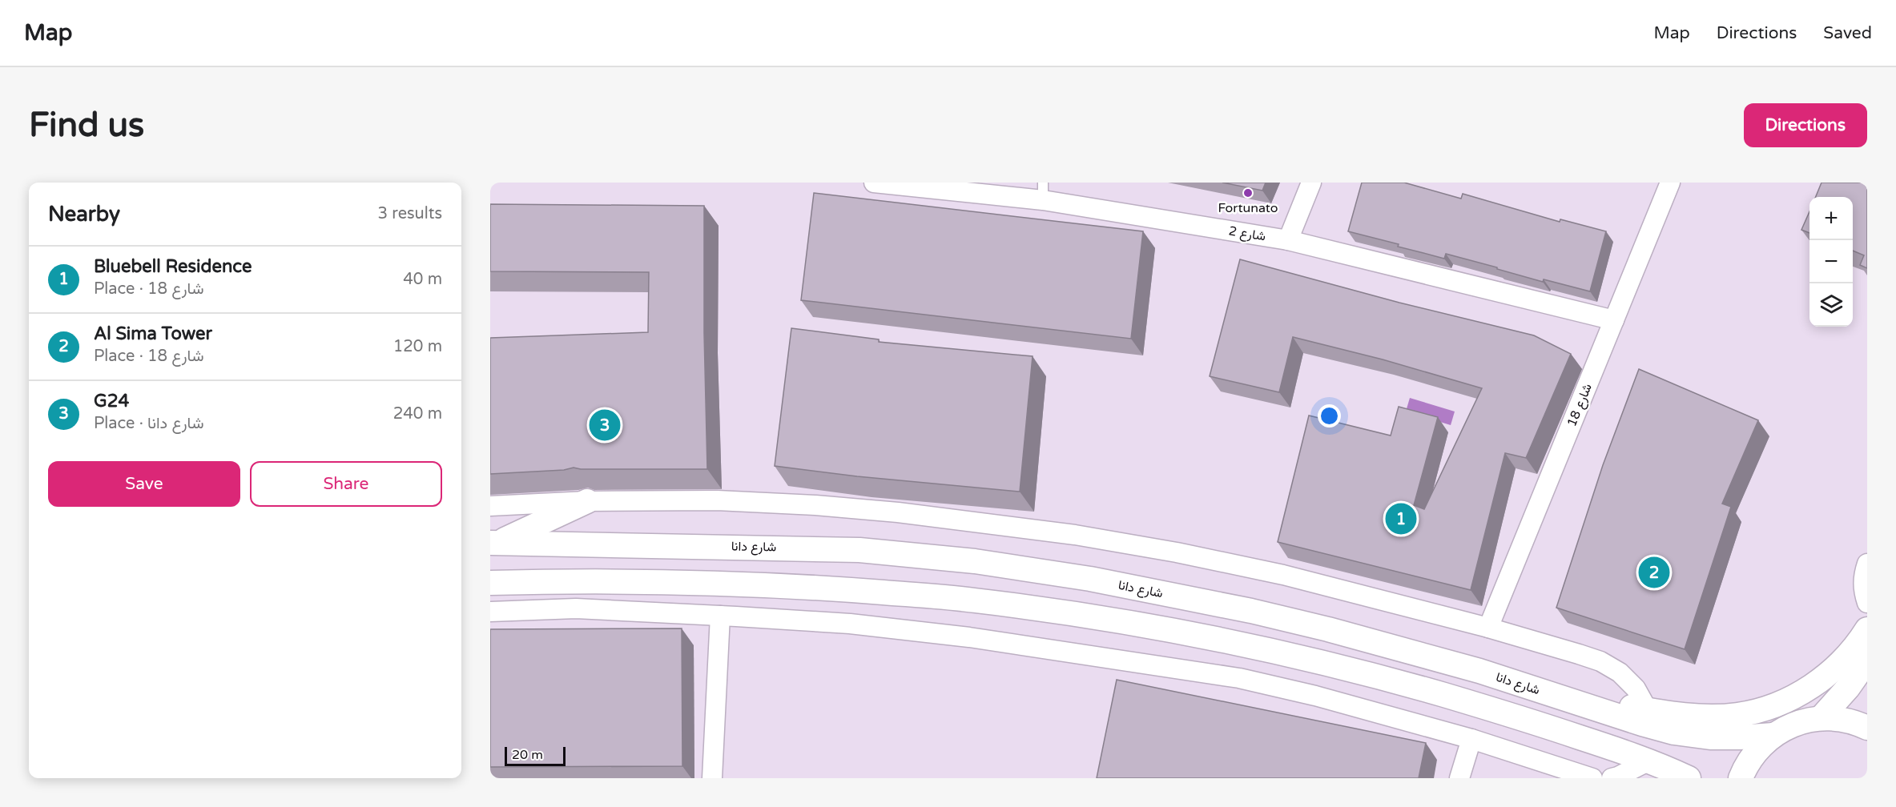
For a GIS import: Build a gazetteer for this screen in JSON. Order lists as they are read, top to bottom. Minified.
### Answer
{"streets":{"street":["شارع 2","شارع 18","شارع دانا"]},"crossings":[["شارع 2","شارع 18"]],"places":["Fortunato"],"scale_bar":"20 m","page":{"header":"Map","nav":["Map","Directions","Saved"],"buttons":["Directions",["Save","Share"]],"title":"Find us","heading":["Nearby","3 results"],"map_buttons":["+","−"],"list":[{"mark":"1","name":"Bluebell Residence","note":"Place · شارع 18","value":"40 m"},{"mark":"2","name":"Al Sima Tower","note":"Place · شارع 18","value":"120 m"},{"mark":"3","name":"G24","note":"Place · شارع دانا","value":"240 m"}],"pins":["3","1","2"],"scale":"20 m"}}
